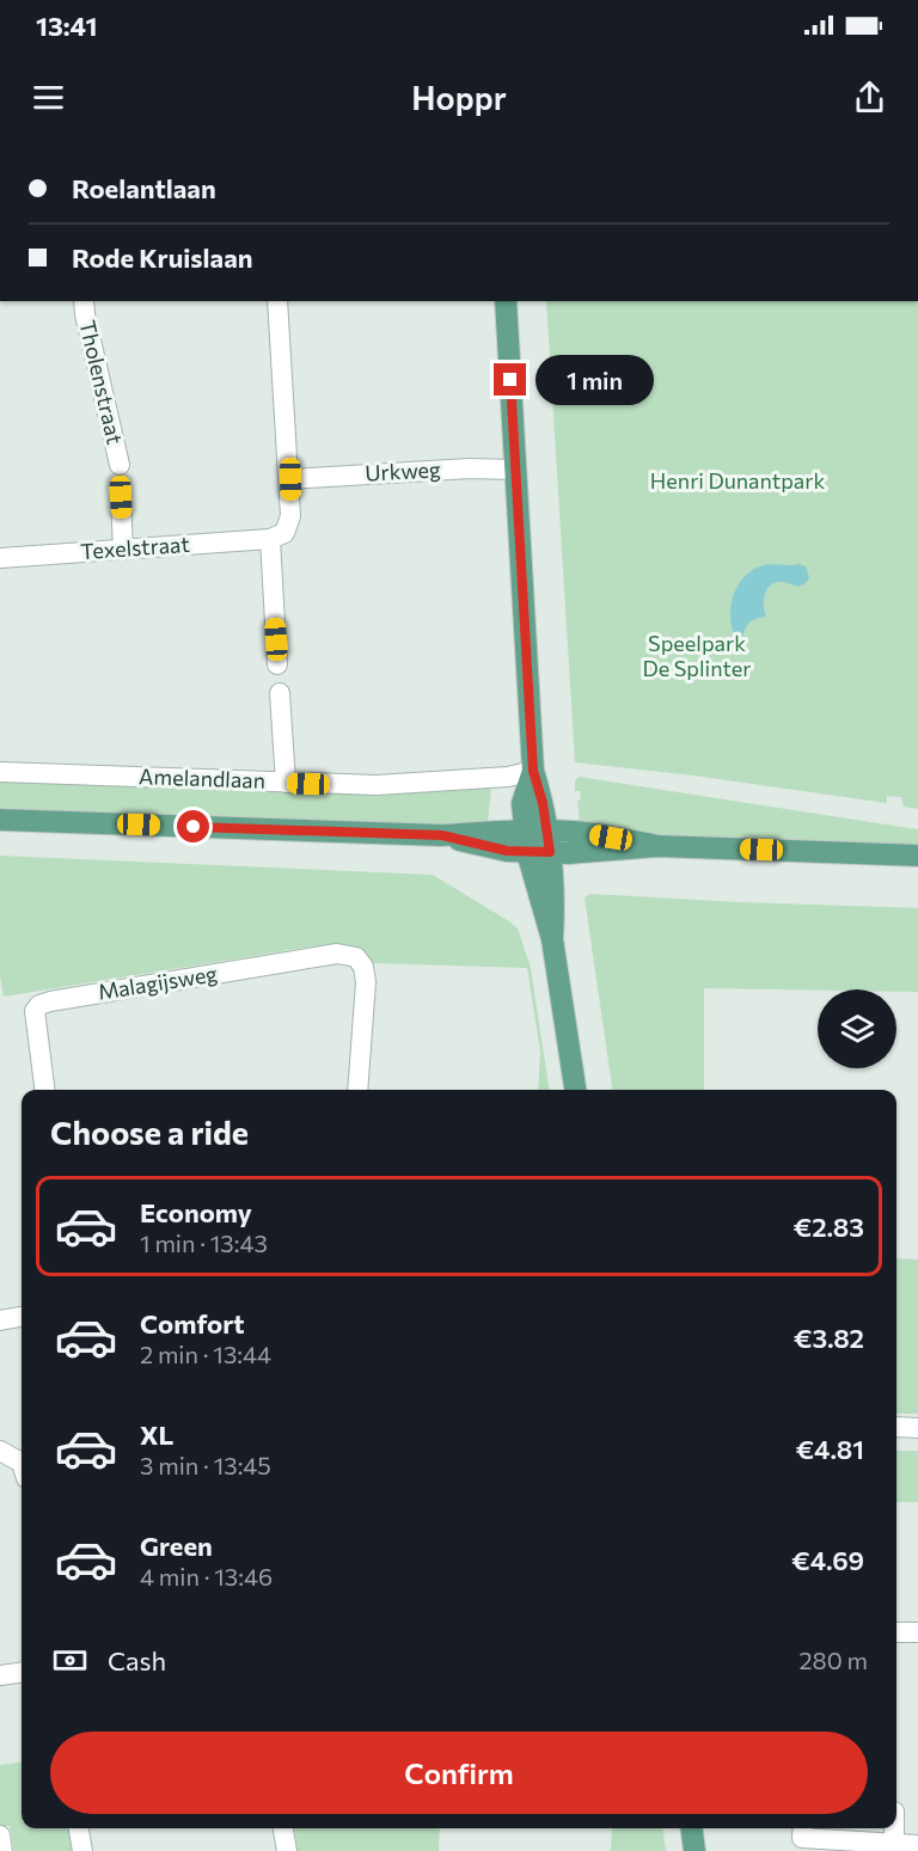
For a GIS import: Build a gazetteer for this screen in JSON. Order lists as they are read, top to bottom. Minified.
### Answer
{"streets":{"street":["Tholenstraat","Urkweg","Texelstraat","Amelandlaan","Malagijsweg"]},"parks":["Henri Dunantpark","Speelpark De Splinter"],"page":{"status":"13:41","header":"Hoppr","banner":["Roelantlaan","Rode Kruislaan"],"bubble":"1 min","heading":"Choose a ride","list":[{"name":"Economy","note":"1 min · 13:43","value":"€2.83"},{"name":"Comfort","note":"2 min · 13:44","value":"€3.82"},{"name":"XL","note":"3 min · 13:45","value":"€4.81"},{"name":"Green","note":"4 min · 13:46","value":"€4.69"}],"pay":["Cash","280 m"],"buttons":"Confirm"}}
